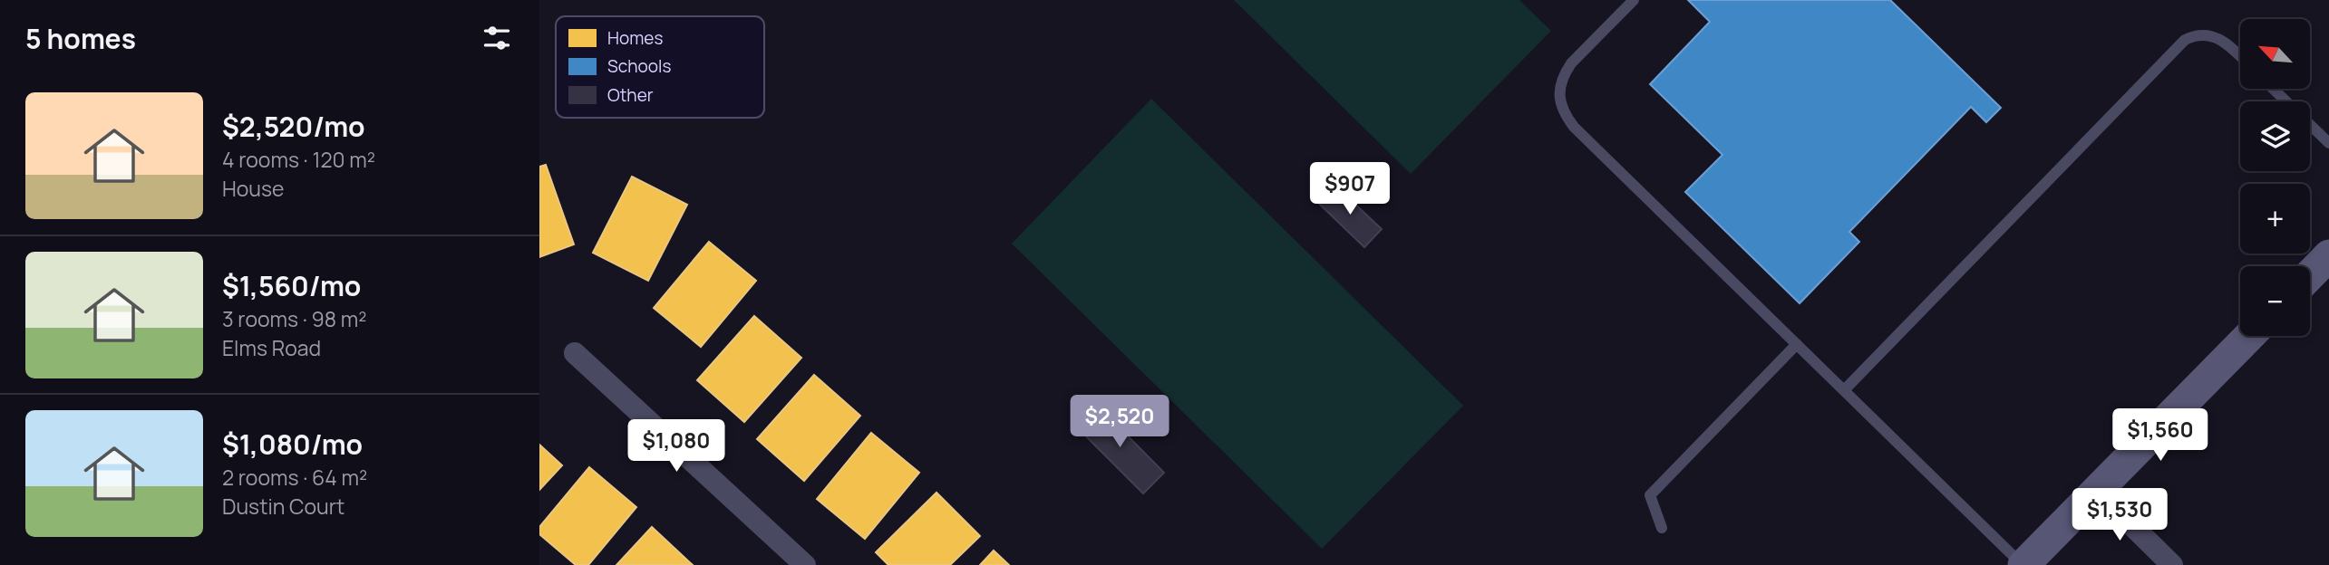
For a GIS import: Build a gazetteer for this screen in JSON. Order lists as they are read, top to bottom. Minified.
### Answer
{"legend":["Homes","Schools","Other"],"north":"top left","page":{"heading":"5 homes","map_buttons":["+","−"],"list":[{"name":"$2,520/mo","note":"4 rooms · 120 m² · House"},{"name":"$1,560/mo","note":"3 rooms · 98 m² · Elms Road"},{"name":"$1,080/mo","note":"2 rooms · 64 m² · Dustin Court"}],"price":["$907","$2,520","$1,560","$1,080","$1,530"]}}
